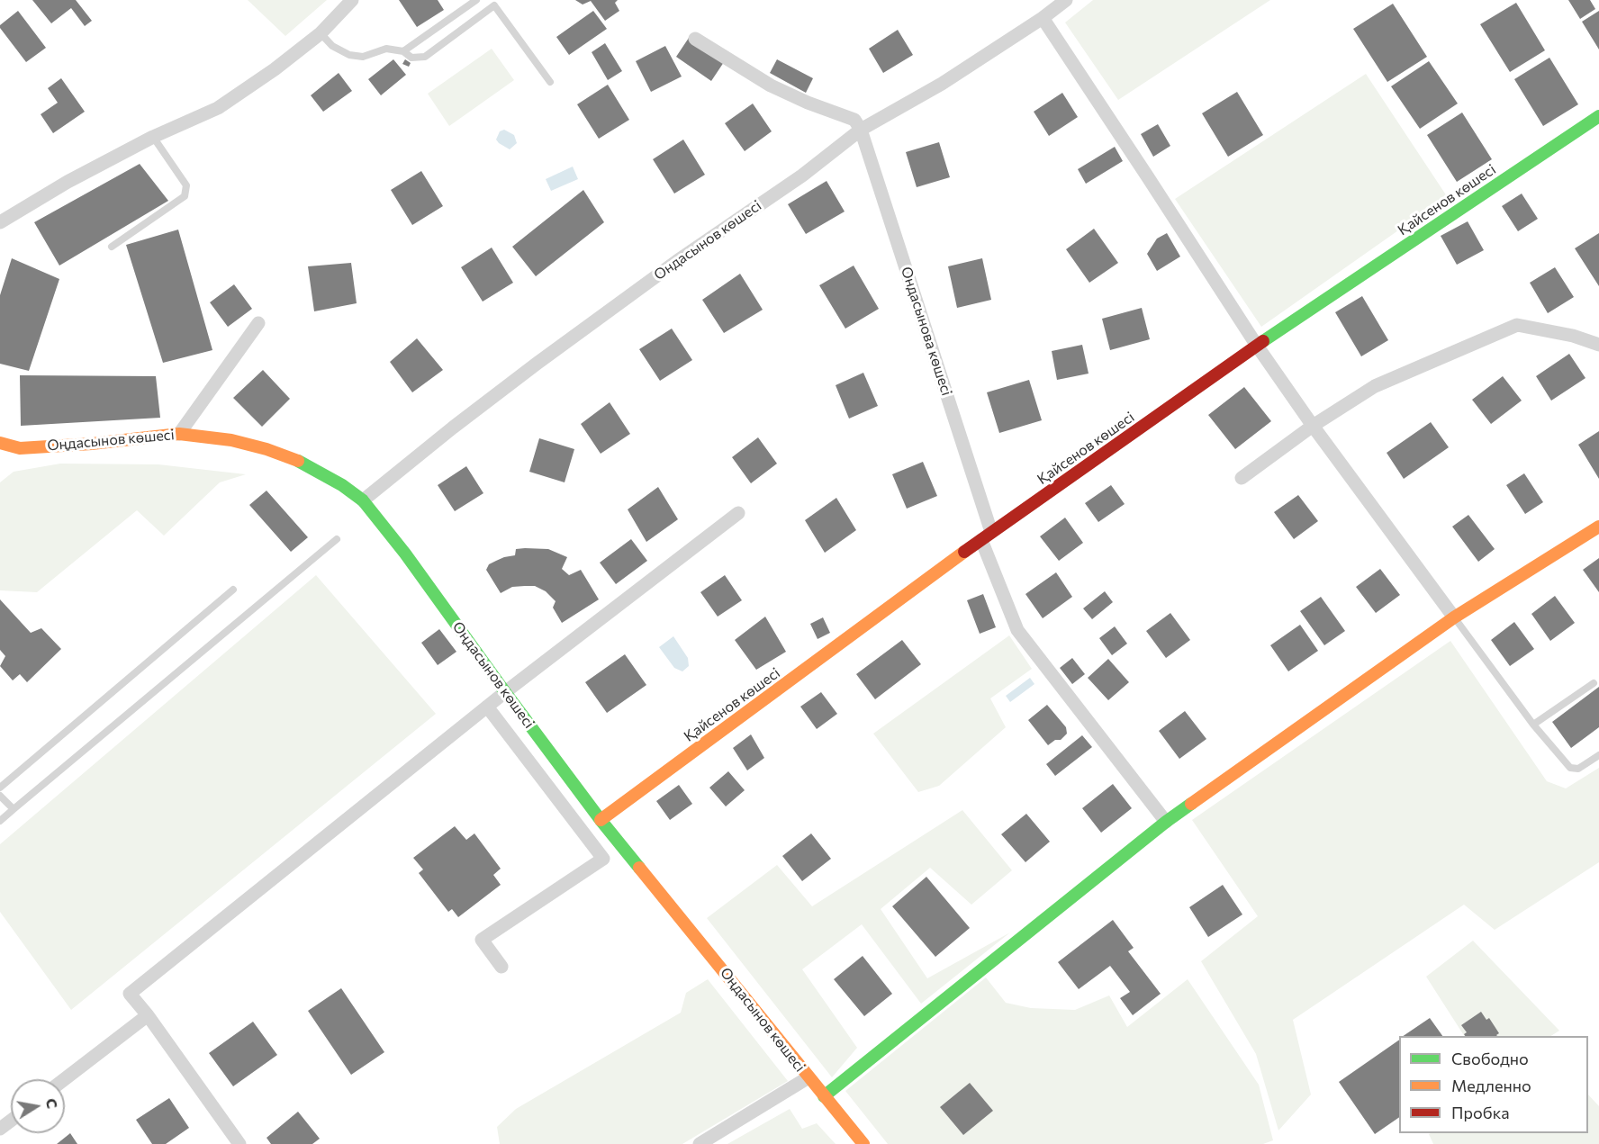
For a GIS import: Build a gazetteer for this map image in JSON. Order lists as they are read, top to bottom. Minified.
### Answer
{"streets":{"street":["Қайсенов көшесі","Ондасынов көшесі","Ондасынова көшесі","Оңдасынов көшесі"]},"crossings":[["Қайсенов көшесі","Ондасынова көшесі"],["Қайсенов көшесі","Оңдасынов көшесі"],["Ондасынов көшесі","Ондасынова көшесі"],["Ондасынов көшесі","Оңдасынов көшесі"]],"legend":["Свободно","Медленно","Пробка"],"north":"right"}
